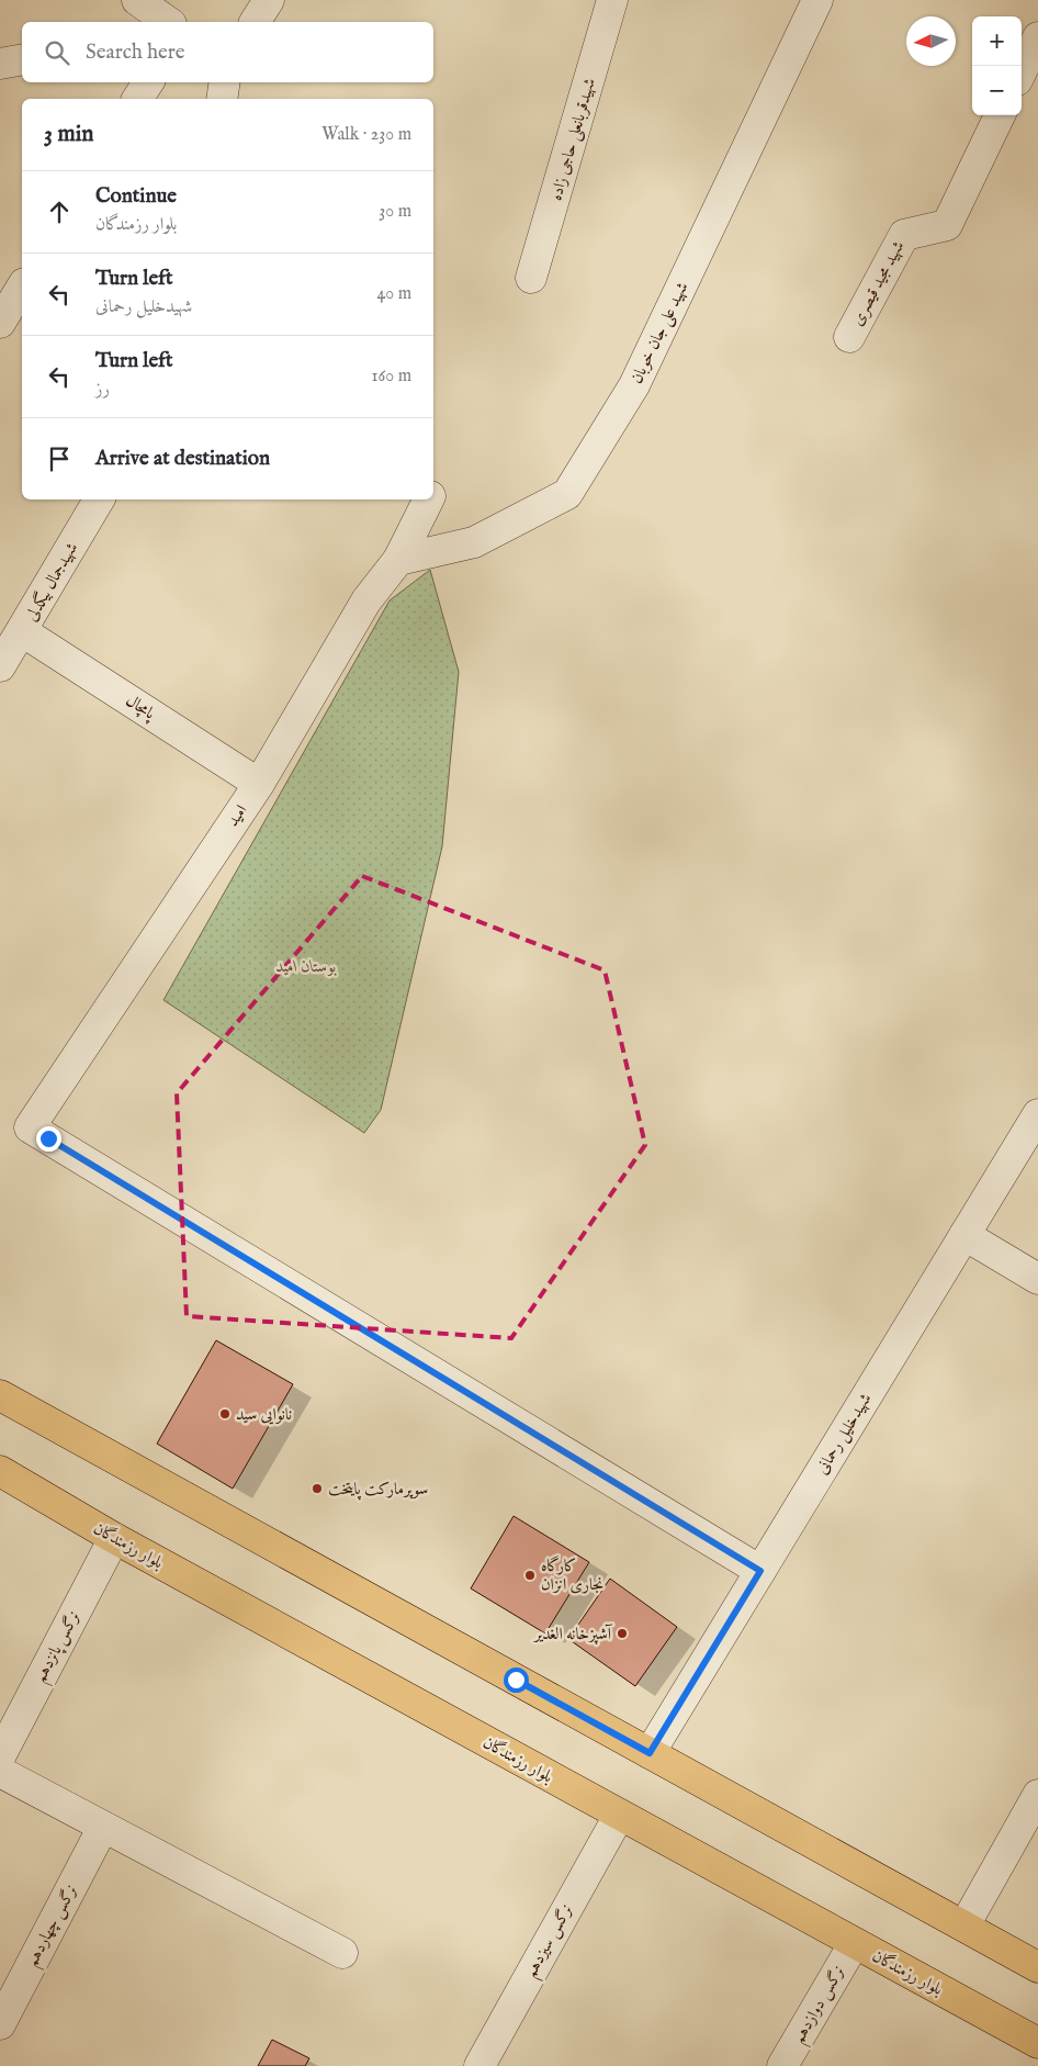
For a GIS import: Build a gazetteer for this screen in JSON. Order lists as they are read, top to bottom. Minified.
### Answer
{"streets":{"main road":["بلوار رزمندگان"],"street":["شهیدقربانعلی حاجی زاده","شهید مجید قیصری","شهید علی جان خوبان","شهیدجمال بیگدلی","پامچال","امید","شهیدخلیل رحمانی","نرگس پانزدهم","نرگس چهاردهم","نرگس سیزدهم","نرگس دوازدهم"]},"crossings":[["شهید علی جان خوبان","امید"],["شهیدجمال بیگدلی","پامچال"],["پامچال","امید"],["امید","شهیدخلیل رحمانی"],["بلوار رزمندگان","نرگس پانزدهم"],["بلوار رزمندگان","نرگس سیزدهم"],["بلوار رزمندگان","نرگس دوازدهم"]],"parks":["بوستان امید"],"places":["نانوایی سید","سوپرمارکت پایتخت","کارگاه نجاری انزان","آشپزخانه الغدیر"],"north":"left","page":{"map_buttons":["+","−"],"search":"Search here","heading":["3 min","Walk · 230 m"],"list":[["Continue","بلوار رزمندگان","30 m"],["Turn left","شهیدخلیل رحمانی","40 m"],["Turn left","رز","160 m"],"Arrive at destination"]}}
